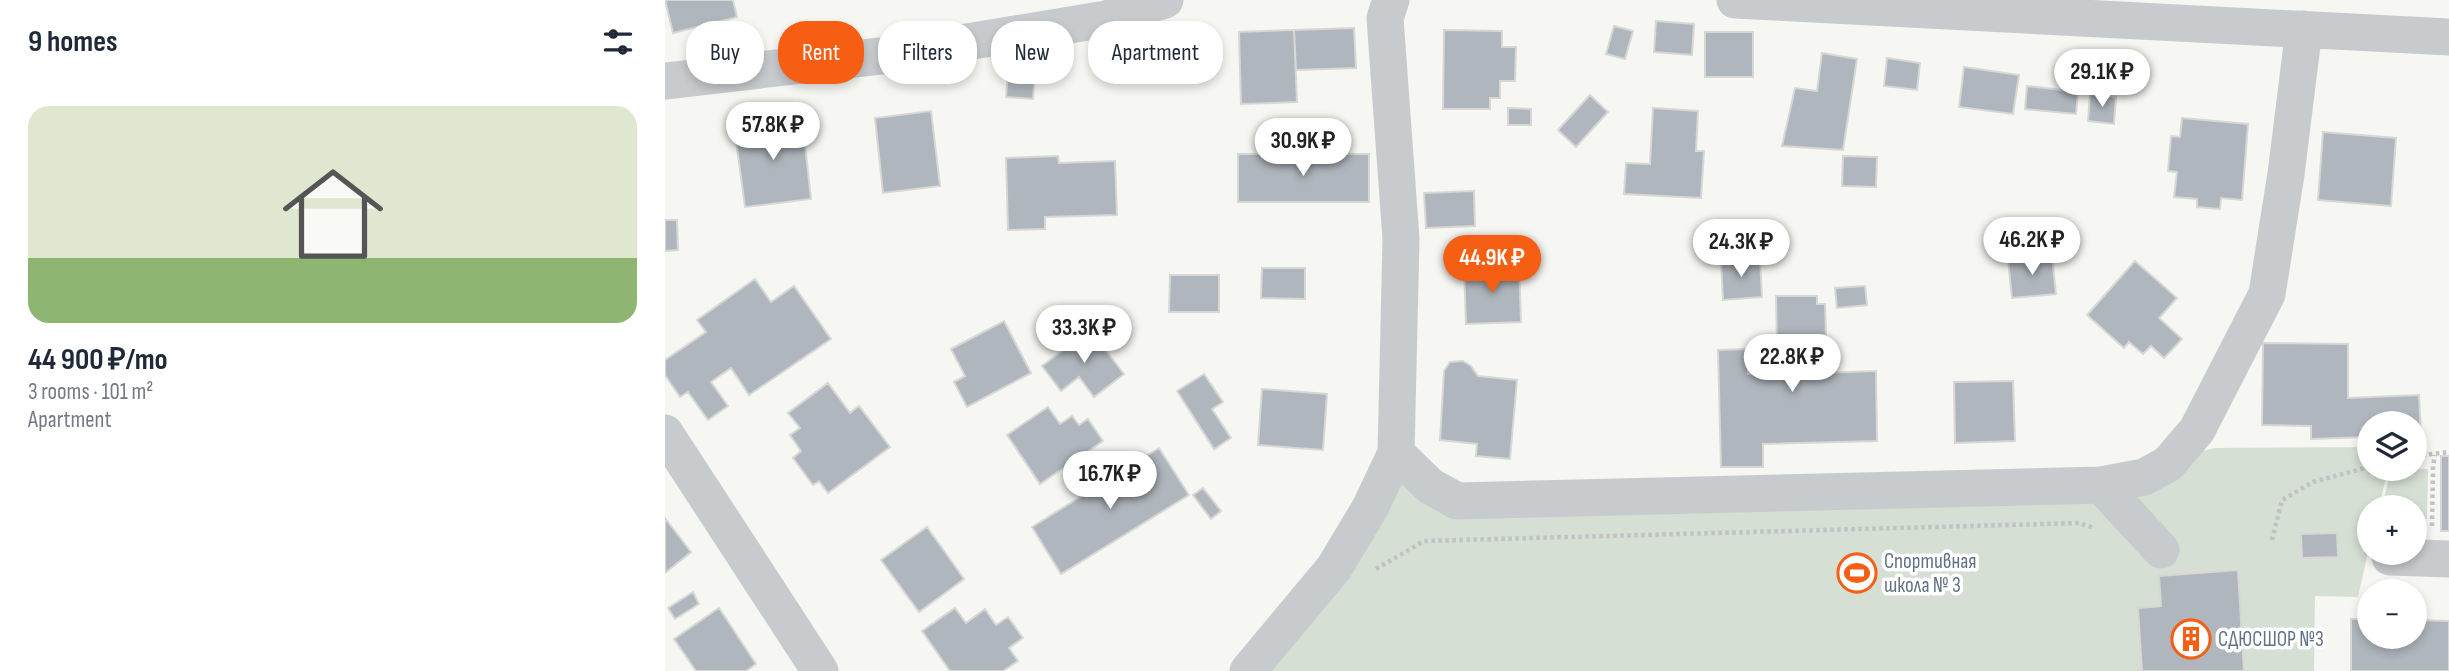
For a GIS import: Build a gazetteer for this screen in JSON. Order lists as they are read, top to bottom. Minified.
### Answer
{"places":{"sports":["Спортивная школа № 3"],"building":["СДЮСШОР №3"]},"page":{"heading":"9 homes","chip":["Buy","Rent","Filters","New","Apartment"],"price":["29.1K ₽","57.8K ₽","30.9K ₽","46.2K ₽","24.3K ₽","44.9K ₽","33.3K ₽","22.8K ₽","16.7K ₽"],"list":[{"name":"44 900 ₽/mo","note":"3 rooms · 101 m² · Apartment"}],"map_buttons":["+","−"]}}
